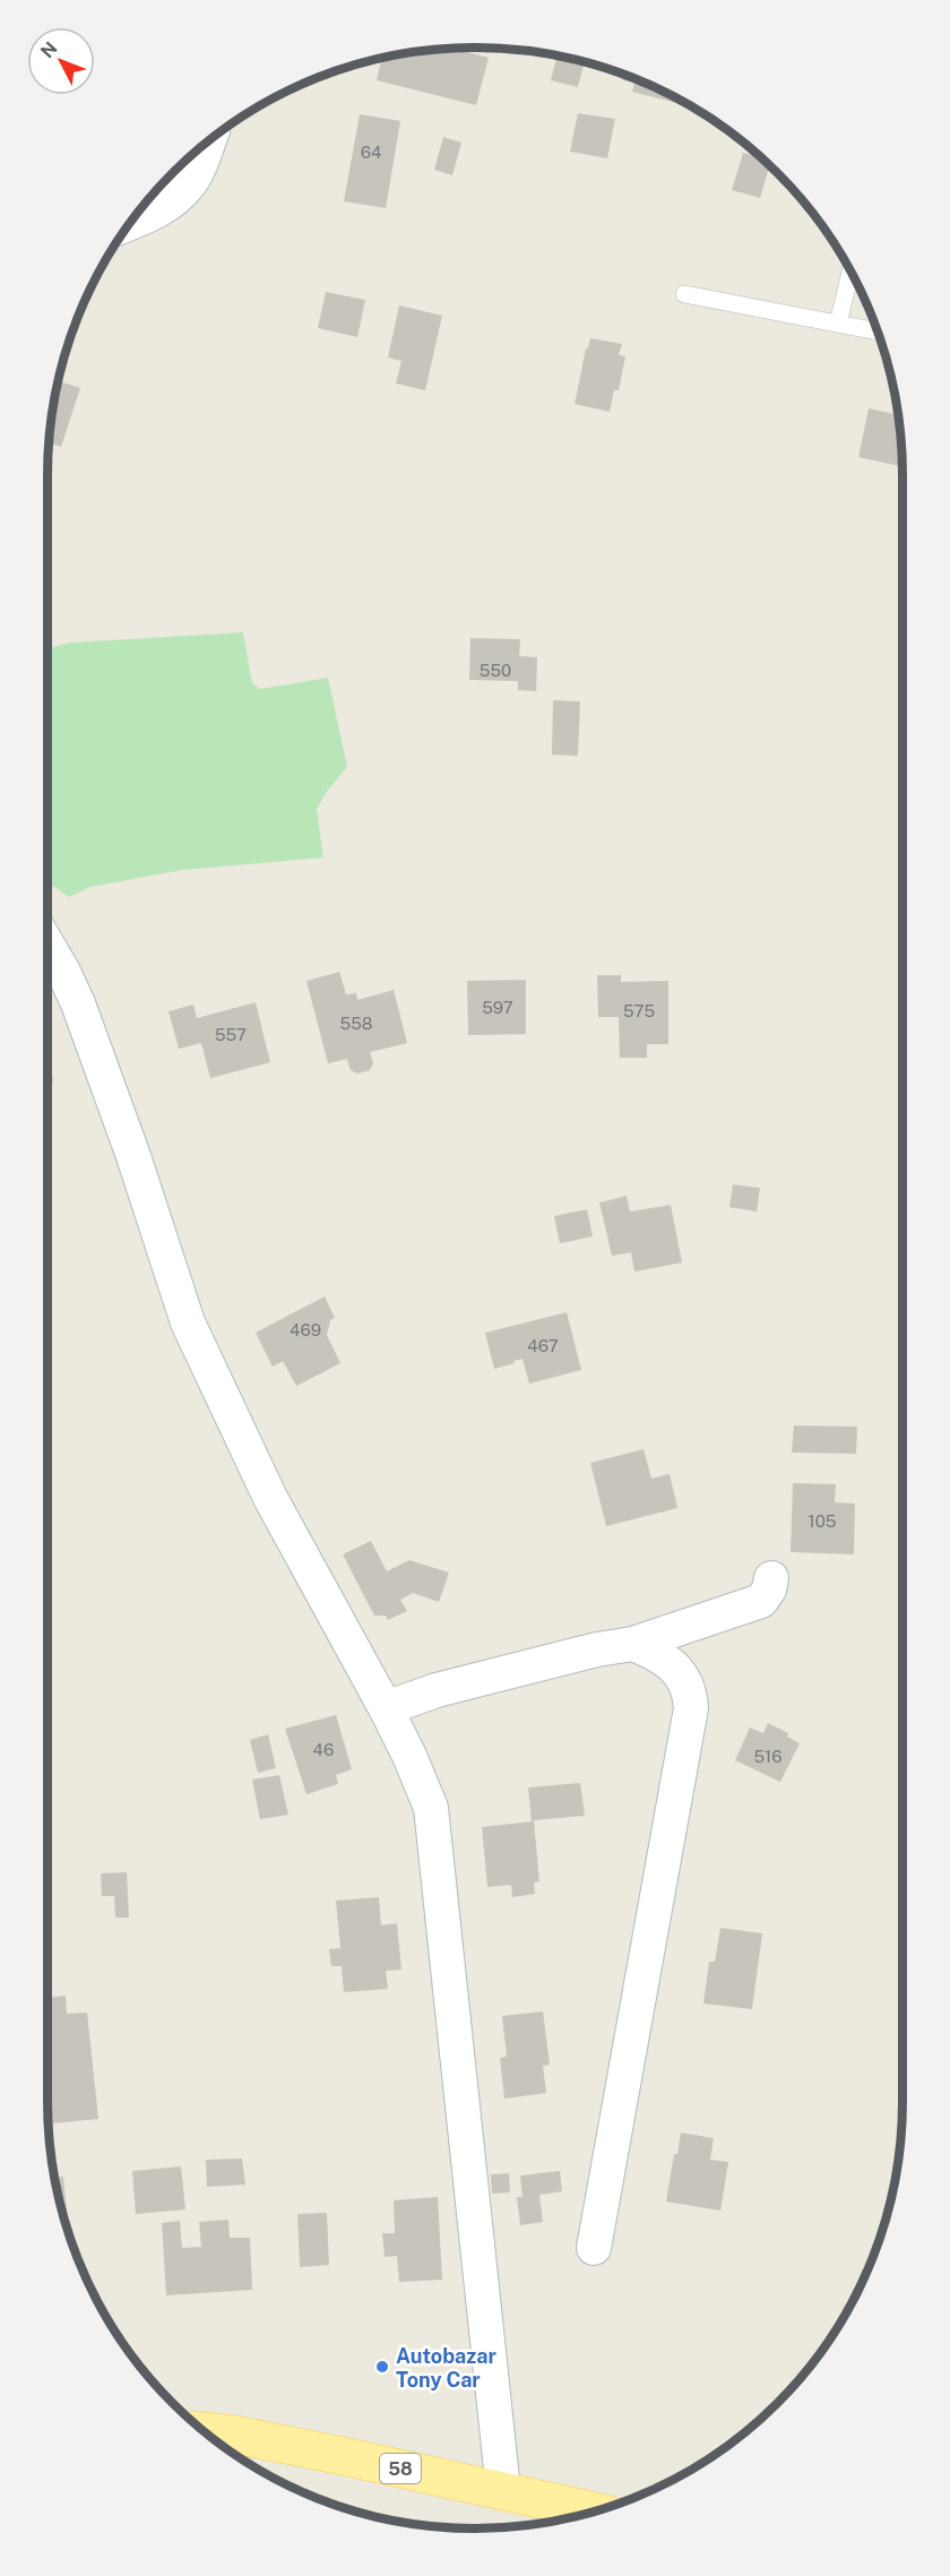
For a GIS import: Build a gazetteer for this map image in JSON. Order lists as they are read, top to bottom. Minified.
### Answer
{"streets":{"main road":["58"]},"places":["Autobazar Tony Car"],"house_numbers":["64","550","597","575","558","557","469","467","105","46","516"],"north":"top left"}
